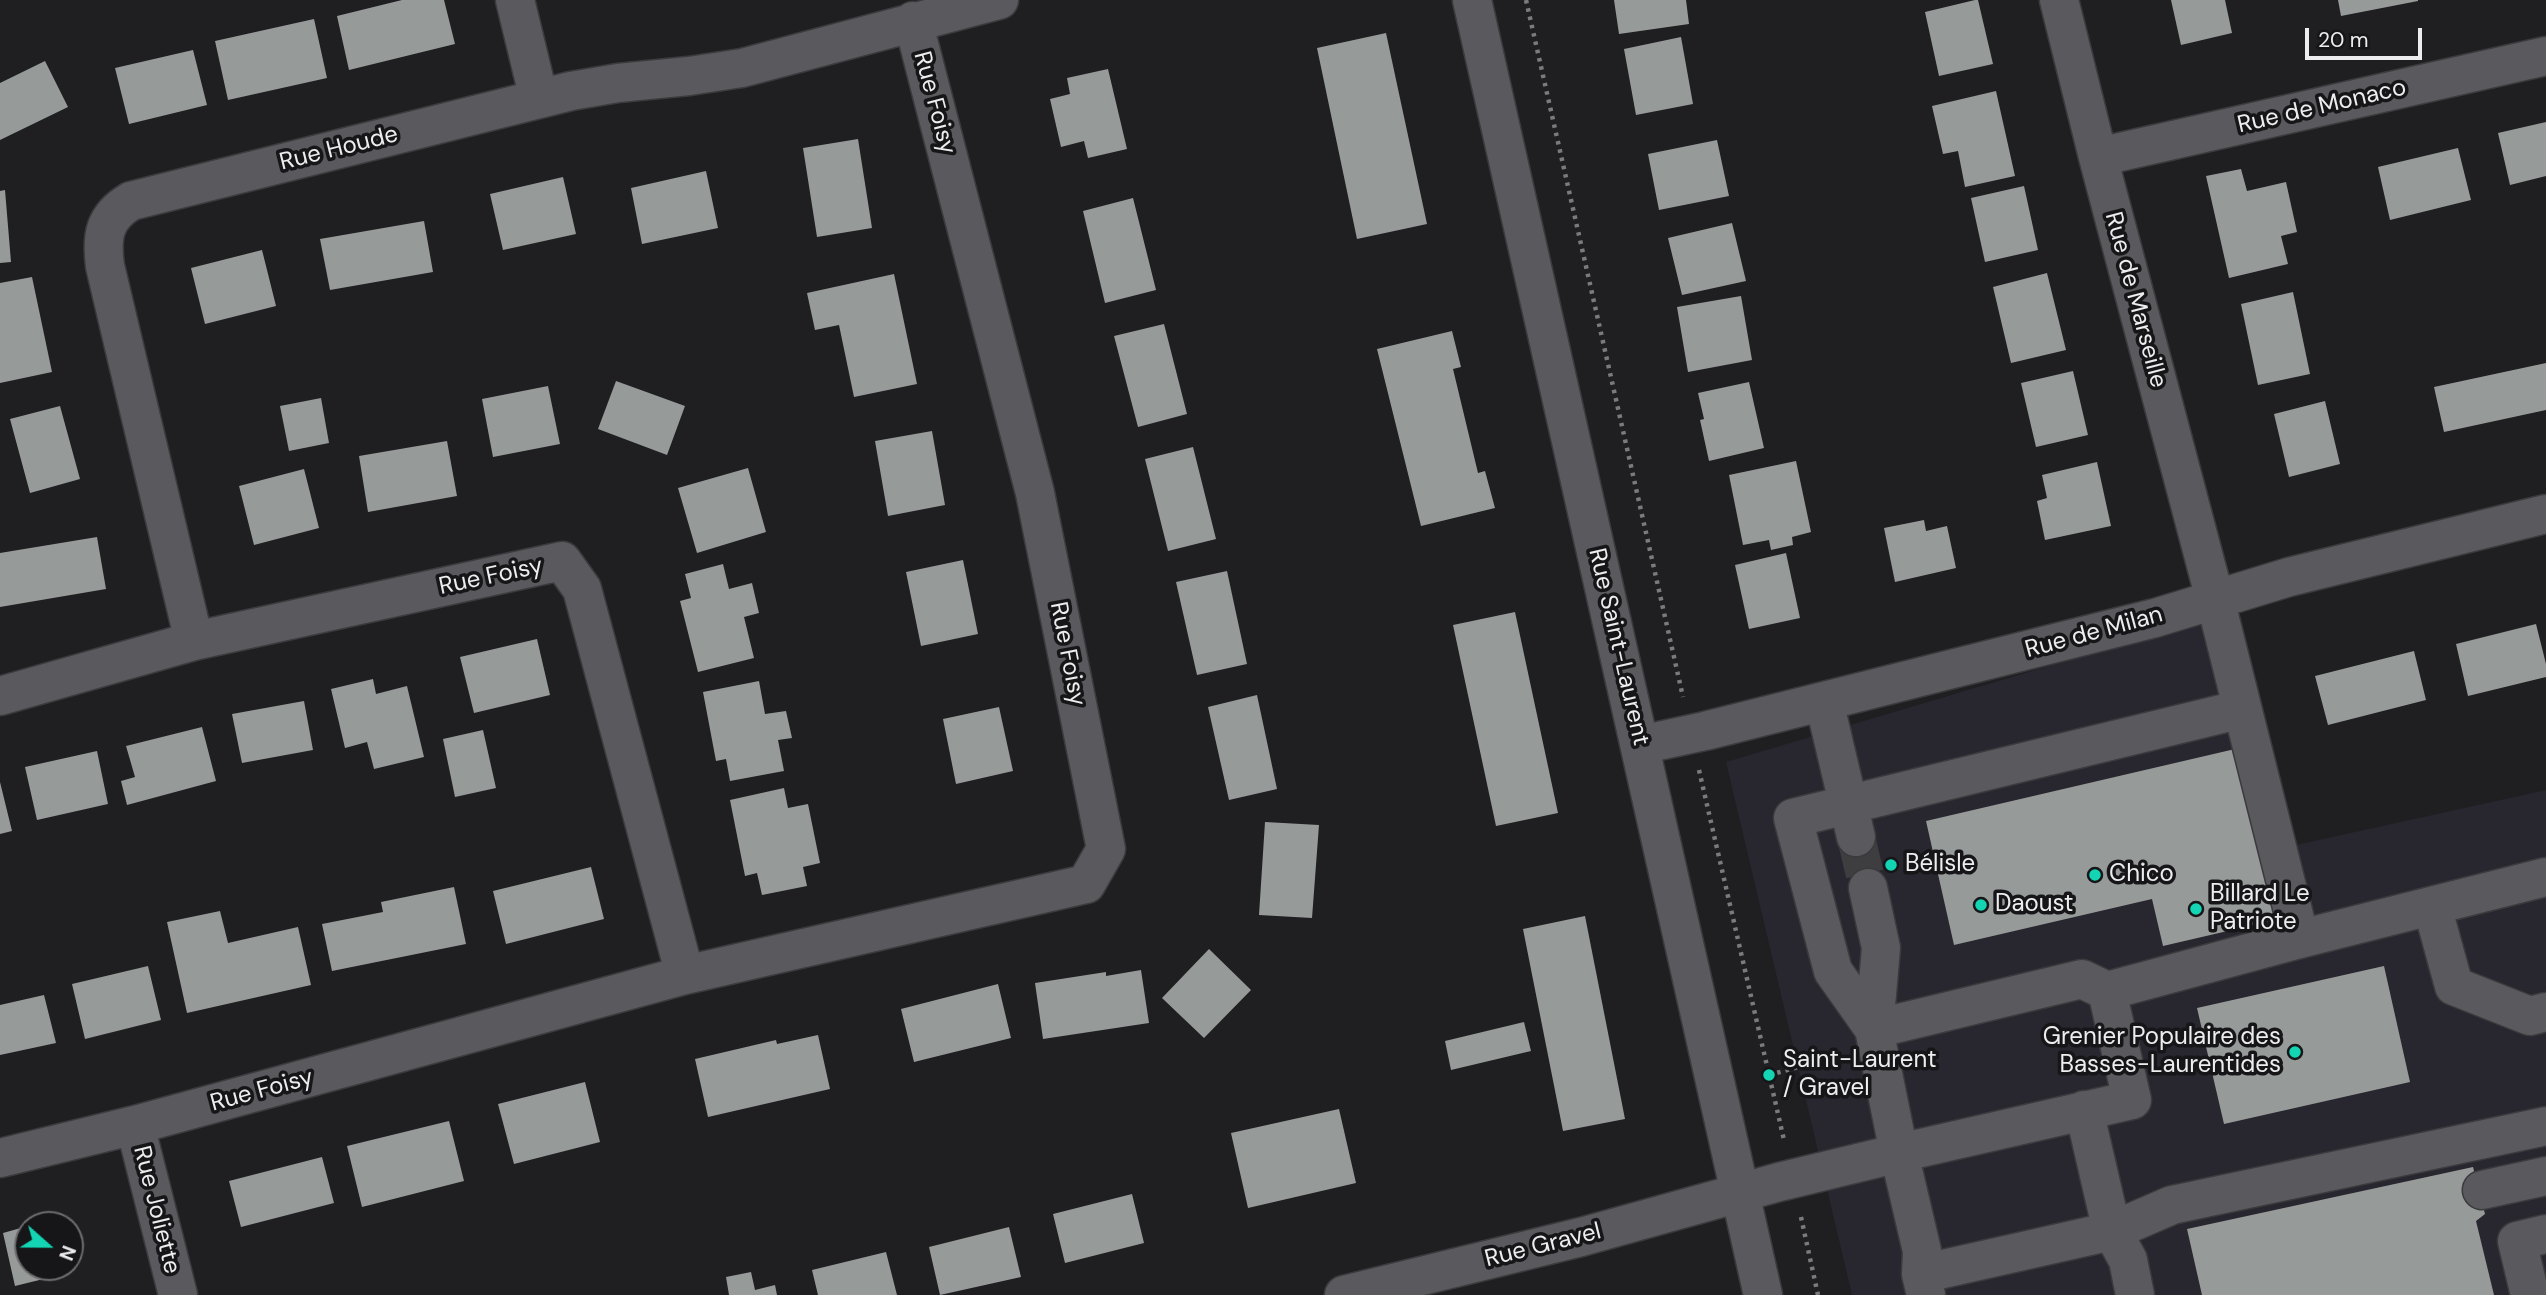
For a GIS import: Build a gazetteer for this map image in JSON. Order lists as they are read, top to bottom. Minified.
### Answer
{"streets":{"street":["Rue Foisy","Rue de Monaco","Rue Houde","Rue de Marseille","Rue de Milan","Rue Saint-Laurent","Rue Joliette","Rue Gravel"]},"crossings":[["Rue Foisy","Rue Houde"],["Rue Foisy","Rue Joliette"],["Rue de Monaco","Rue de Marseille"],["Rue de Marseille","Rue de Milan"],["Rue de Milan","Rue Saint-Laurent"],["Rue Saint-Laurent","Rue Gravel"]],"places":["Bélisle","Chico","Daoust","Billard Le Patriote","Grenier Populaire des Basses-Laurentides","Saint-Laurent / Gravel"],"scale_bar":"20 m","north":"right"}
